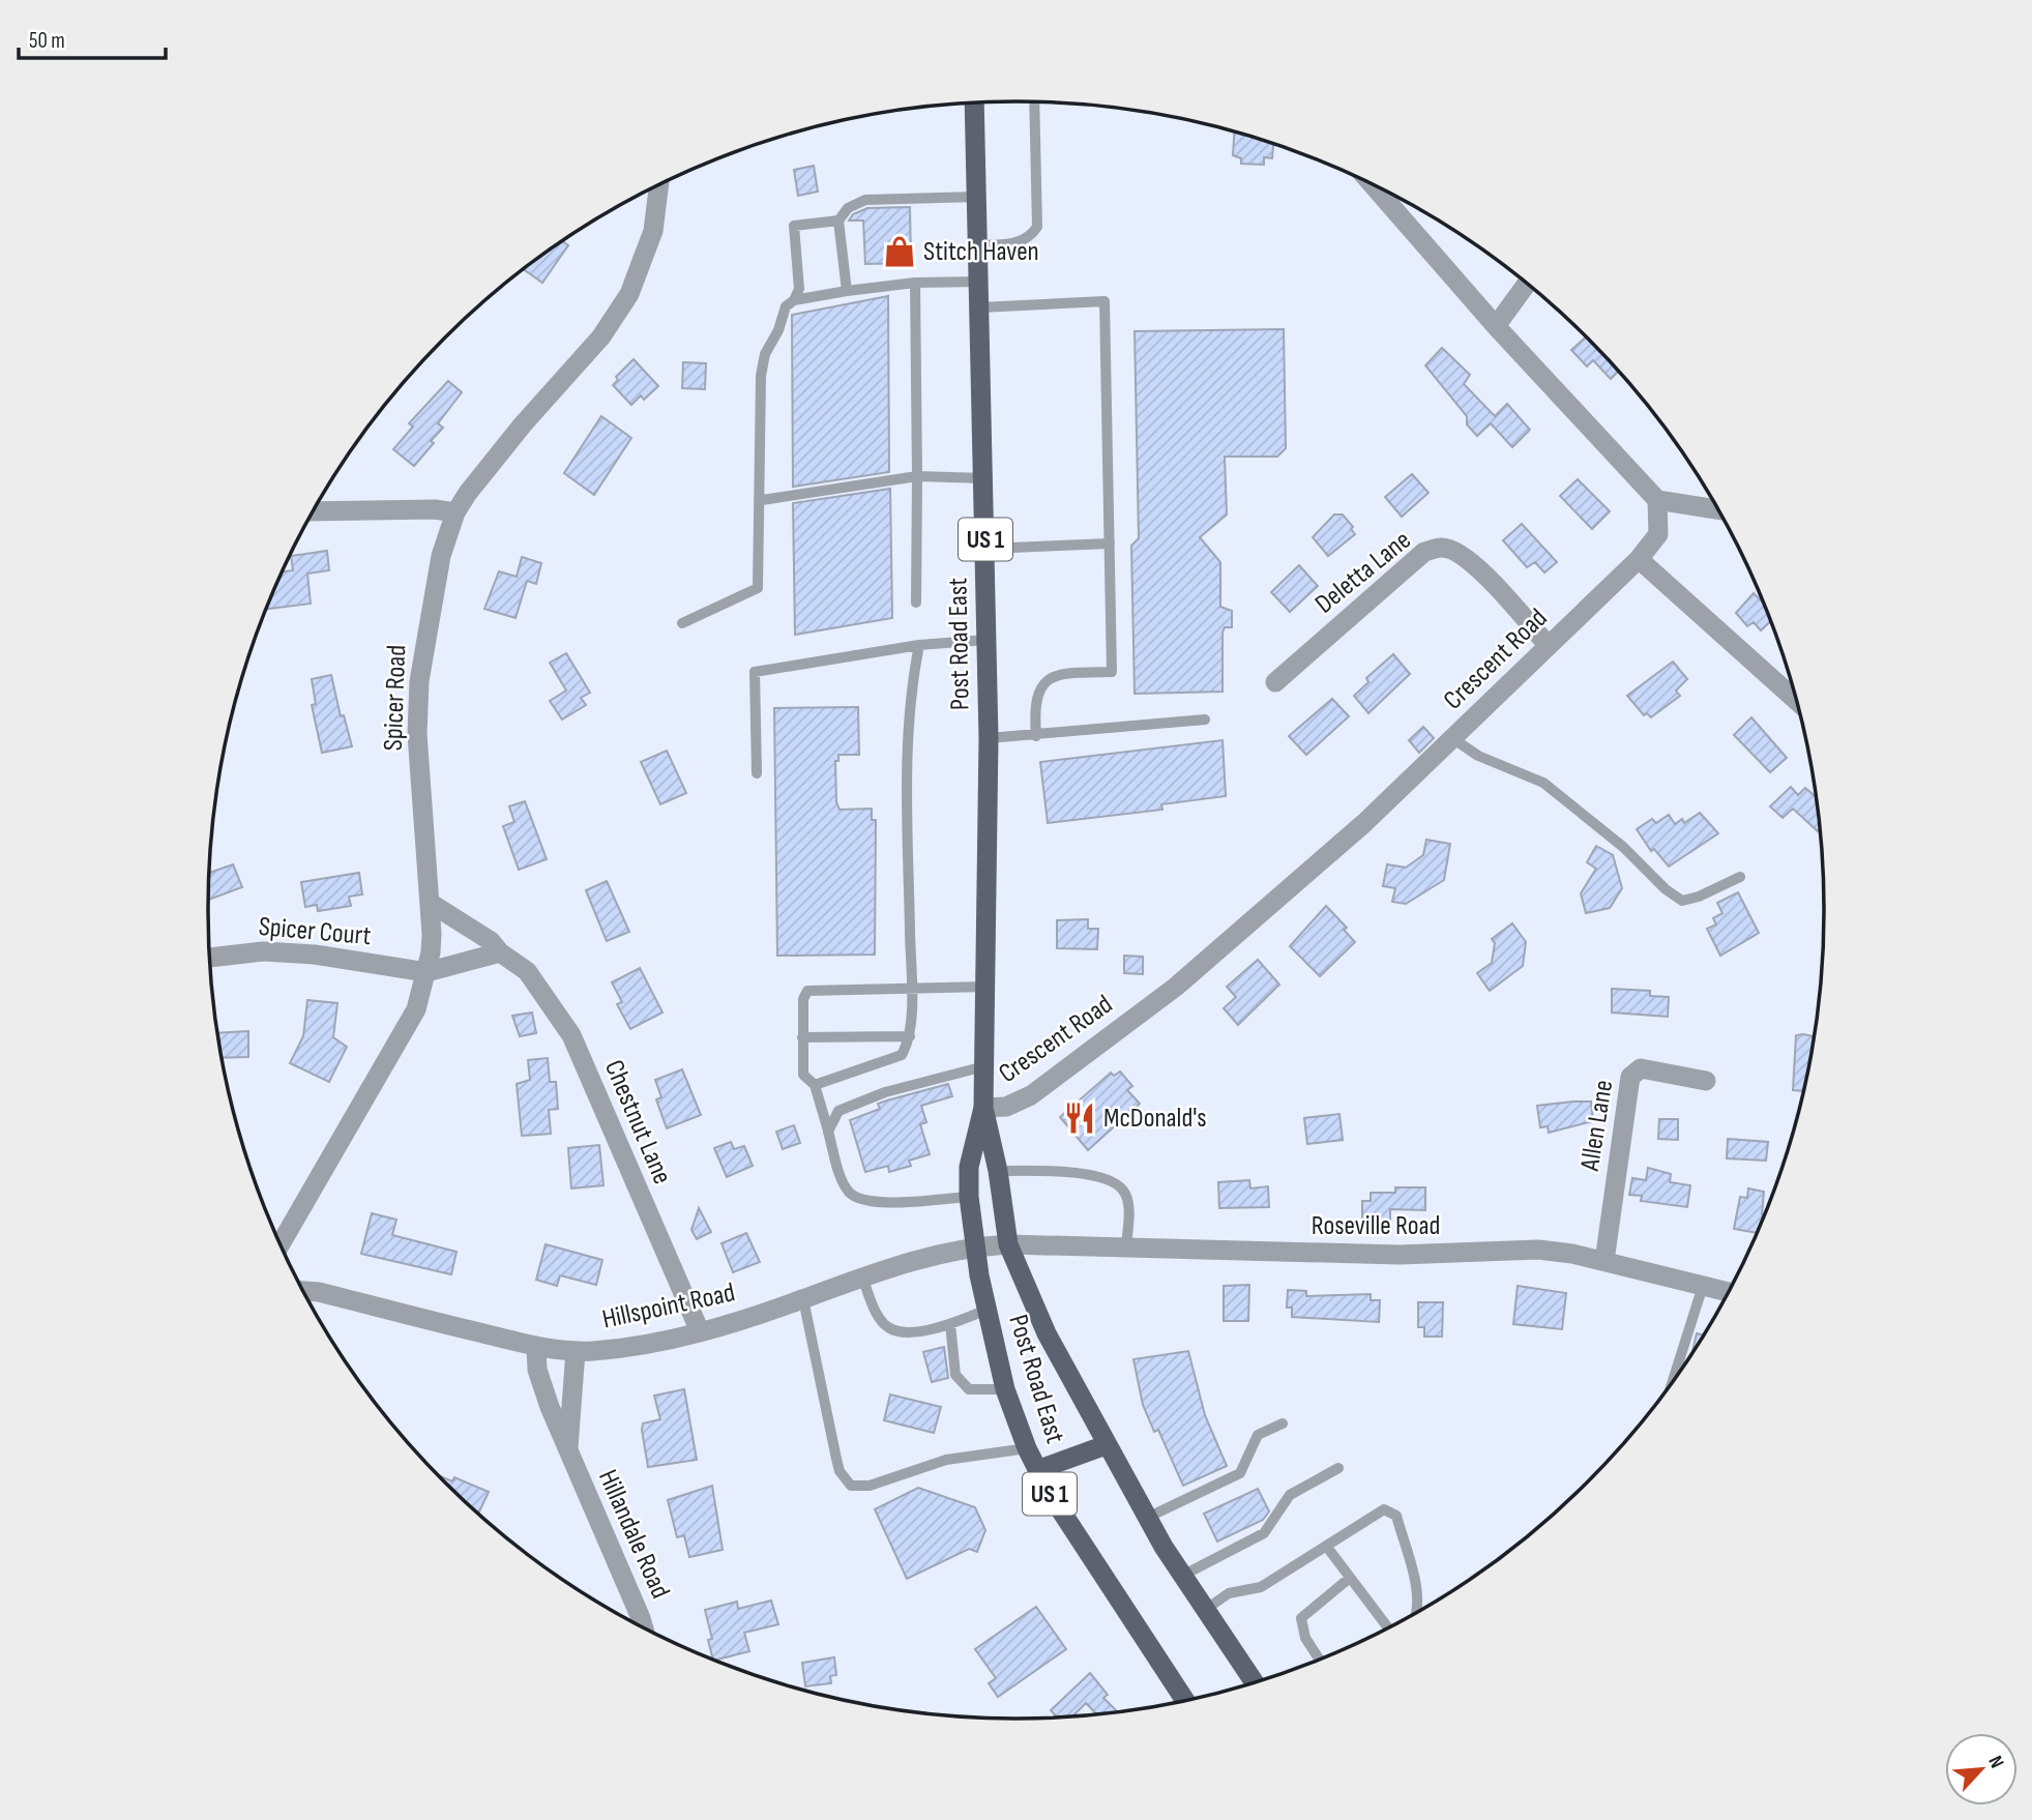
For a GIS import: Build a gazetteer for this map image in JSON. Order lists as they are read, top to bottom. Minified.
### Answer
{"streets":{"main road":["US 1","Post Road East"],"street":["Deletta Lane","Crescent Road","Spicer Road","Spicer Court","Chestnut Lane","Allen Lane","Roseville Road","Hillspoint Road","Hillandale Road"]},"crossings":[["Deletta Lane","Crescent Road"],["Post Road East","Crescent Road"],["Post Road East","Roseville Road"],["Post Road East","Hillspoint Road"],["Spicer Road","Spicer Court"],["Spicer Road","Chestnut Lane"],["Chestnut Lane","Hillspoint Road"],["Allen Lane","Roseville Road"],["Roseville Road","Hillspoint Road"],["Hillspoint Road","Hillandale Road"]],"places":{"shop":["Stitch Haven"],"restaurant":["McDonald's"]},"scale_bar":"50 m","north":"top right"}
